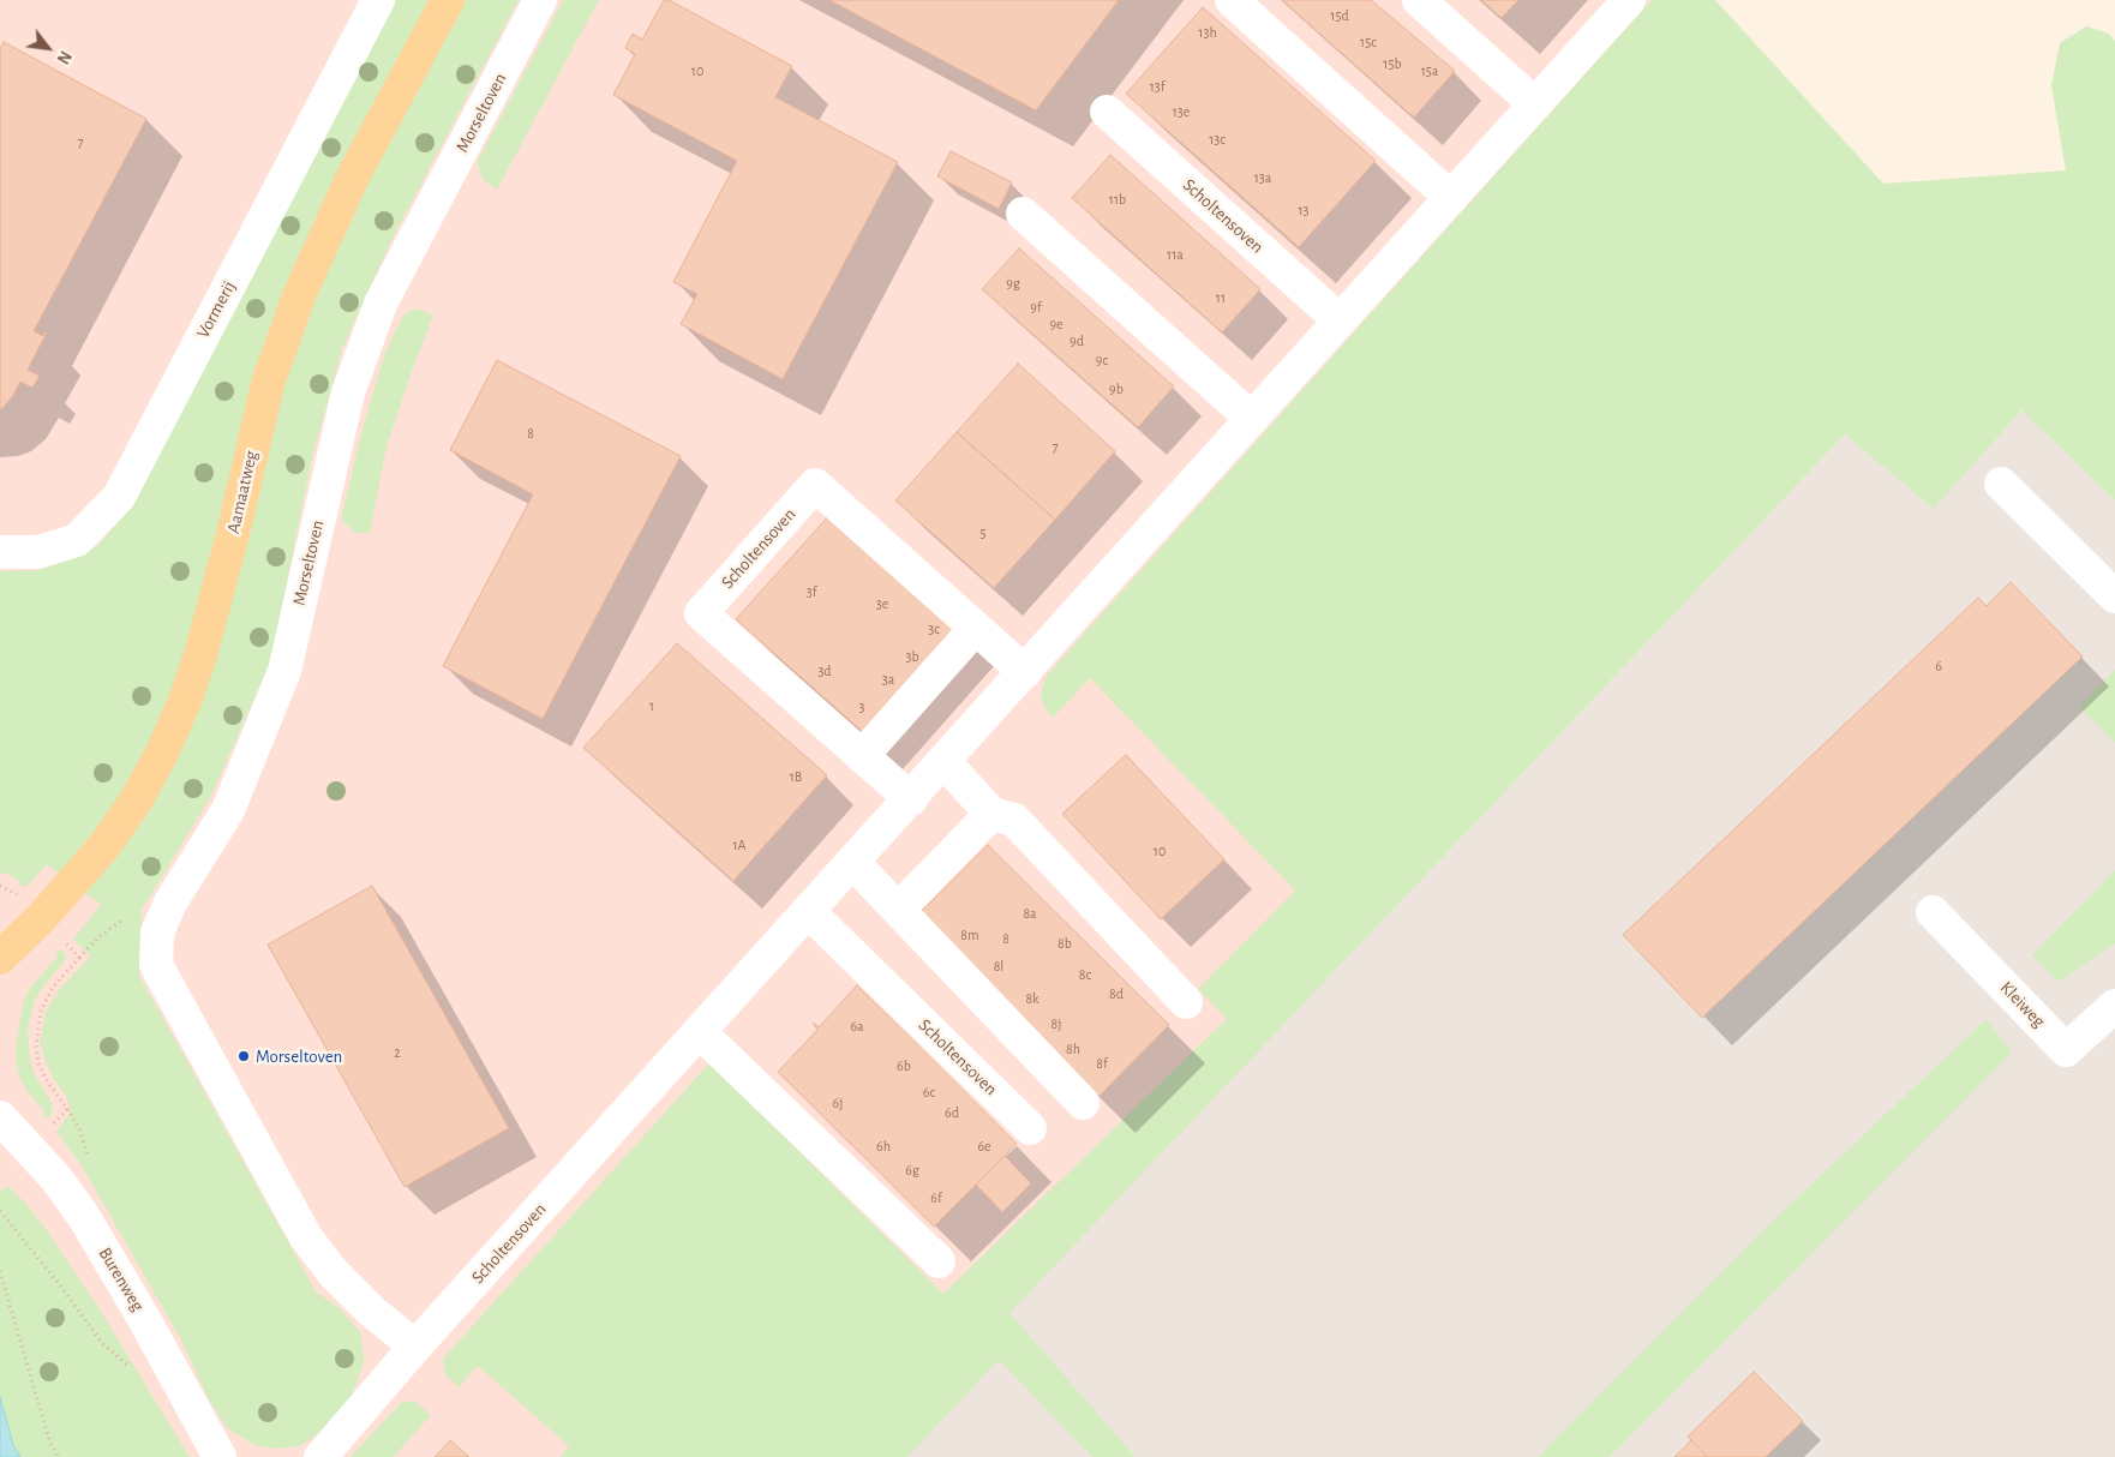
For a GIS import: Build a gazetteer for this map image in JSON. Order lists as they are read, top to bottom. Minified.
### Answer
{"streets":{"main road":["Aamaatweg"],"street":["Morseltoven","Scholtensoven","Vormerij","Kleiweg","Burenweg"]},"crossings":[["Morseltoven","Scholtensoven"]],"places":["Morseltoven"],"house_numbers":["15d","13h","15c","15b","10","15a","13f","13e","13c","7","13a","11b","13","11a","9g","11","9f","9e","9d","9c","9b","8","7","5","3f","3e","3c","3b","6","3d","3a","1","3","1B","1A","10","8a","8m","8","8b","8l","8c","8d","8k","8j","6a","8h","2","8f","6b","6c","6j","6d","6h","6e","6g","6f"],"north":"bottom right"}
